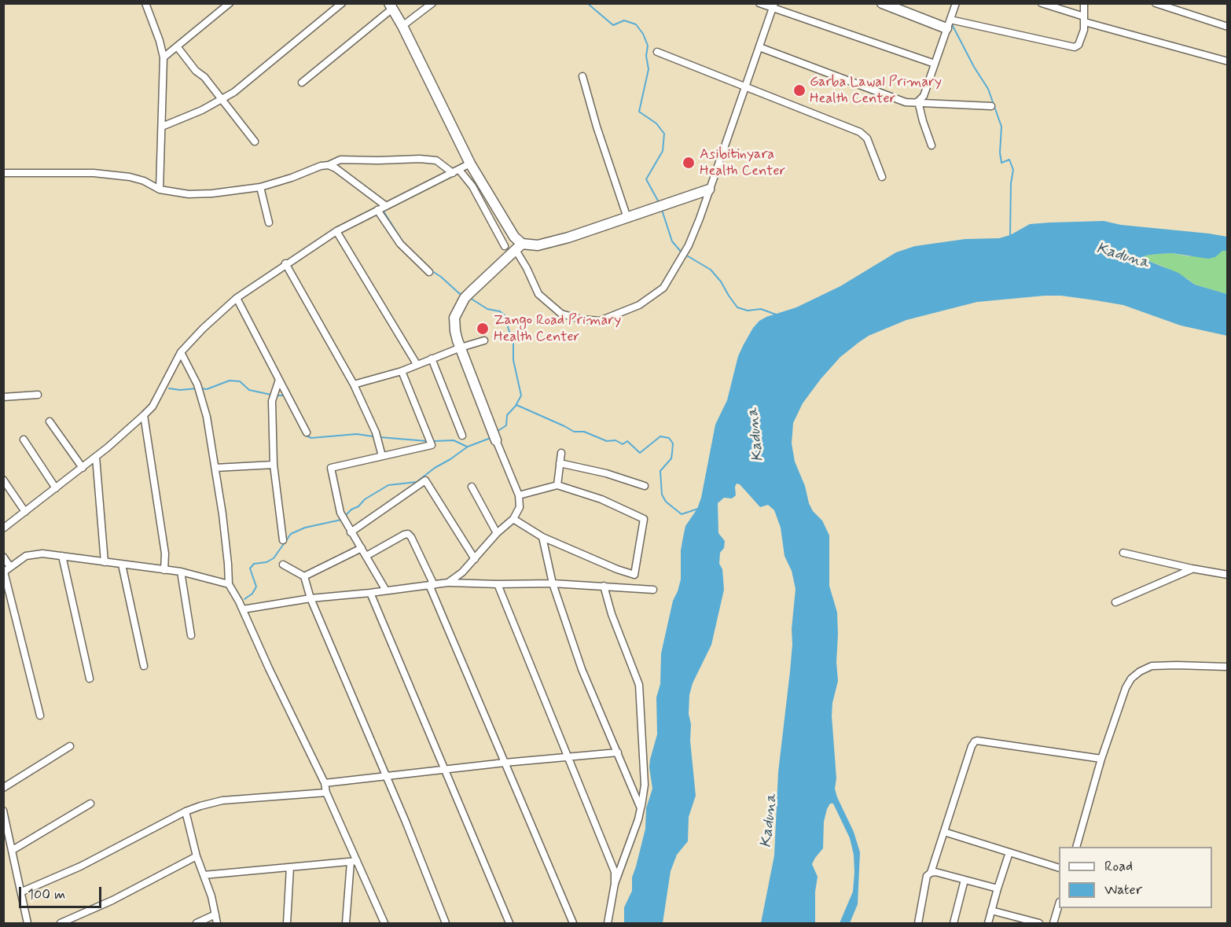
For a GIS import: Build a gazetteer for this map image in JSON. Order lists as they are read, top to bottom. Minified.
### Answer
{"water":["Kaduna"],"places":["Garba Lawal Primary Health Center","Asibitinyara Health Center","Zango Road Primary Health Center"],"legend":["Road","Water"],"scale_bar":"100 m"}
